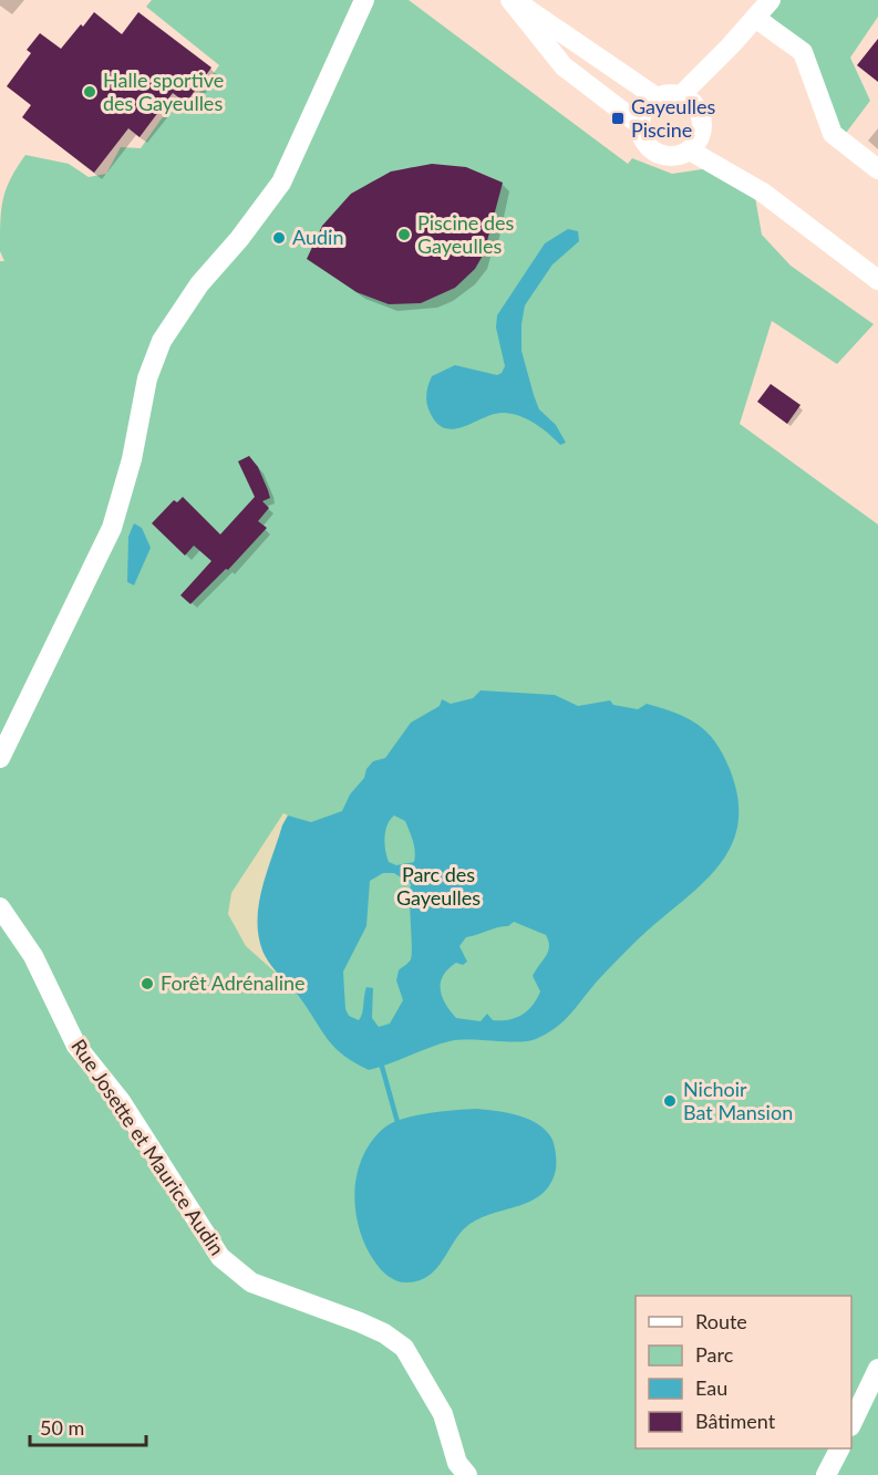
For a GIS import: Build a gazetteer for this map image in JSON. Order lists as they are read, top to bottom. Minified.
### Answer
{"streets":{"street":["Rue Josette et Maurice Audin"]},"parks":["Parc des Gayeulles"],"places":{"other":["Halle sportive des Gayeulles","Piscine des Gayeulles","Audin","Forêt Adrénaline","Nichoir Bat Mansion"],"transit":["Gayeulles Piscine"]},"legend":["Route","Parc","Eau","Bâtiment"],"scale_bar":"50 m"}
